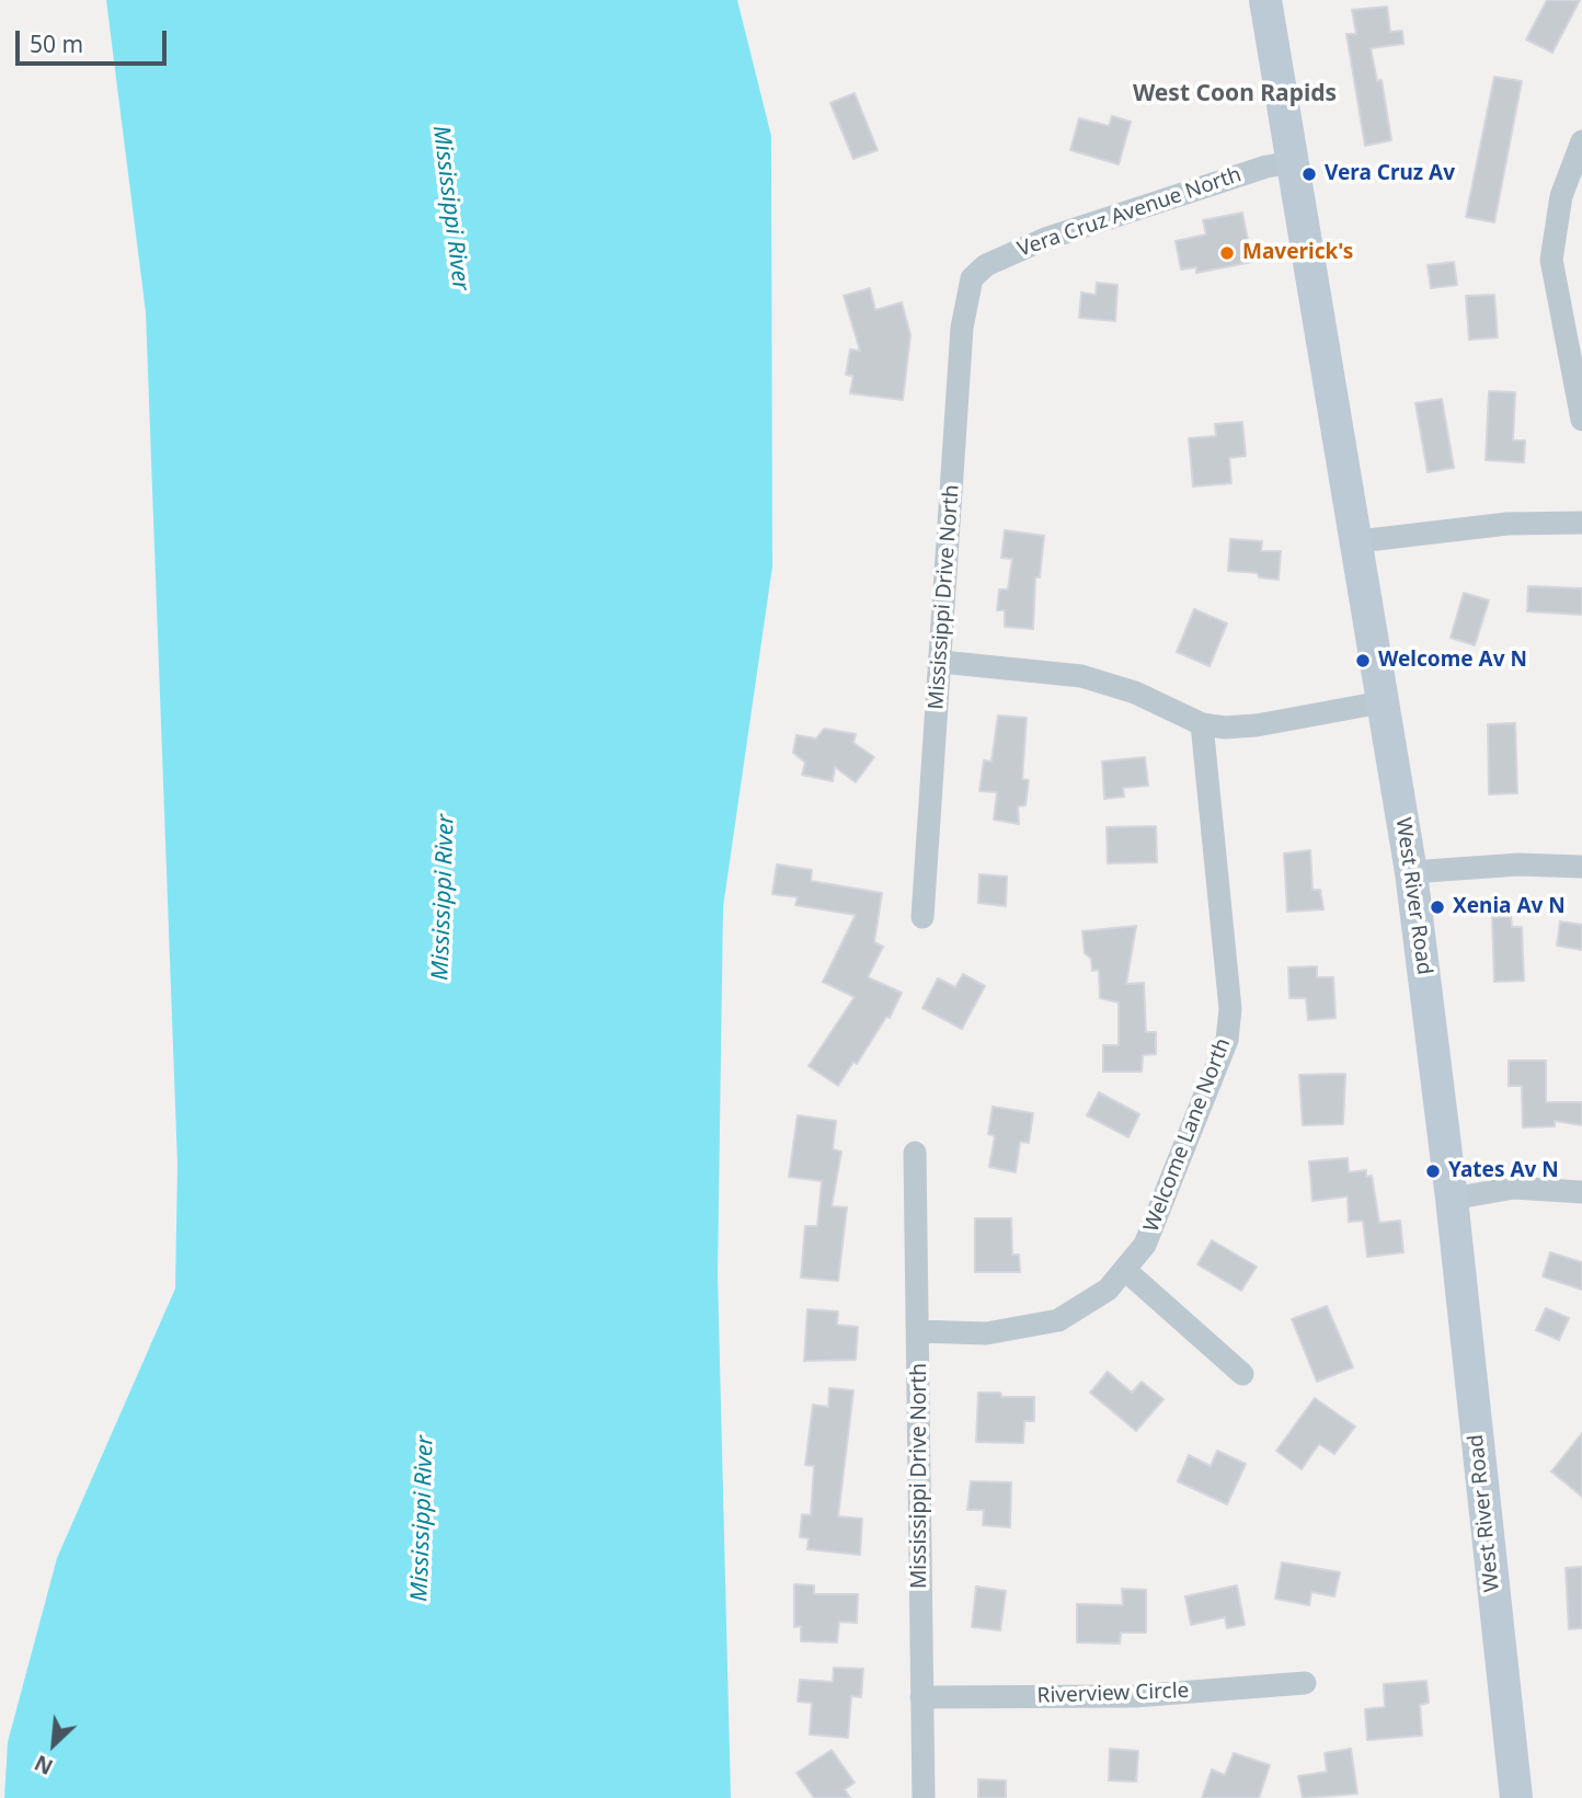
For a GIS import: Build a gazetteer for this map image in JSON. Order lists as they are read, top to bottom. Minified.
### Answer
{"streets":{"main road":["West River Road"],"street":["Vera Cruz Avenue North","Mississippi Drive North","Welcome Lane North","Riverview Circle"]},"crossings":[["Vera Cruz Avenue North","Mississippi Drive North"],["Vera Cruz Avenue North","West River Road"],["Mississippi Drive North","Welcome Lane North"],["Mississippi Drive North","Riverview Circle"]],"districts":["West Coon Rapids"],"water":["Mississippi River"],"places":["Vera Cruz Av","Maverick's","Welcome Av N","Xenia Av N","Yates Av N"],"scale_bar":"50 m","north":"bottom left"}
